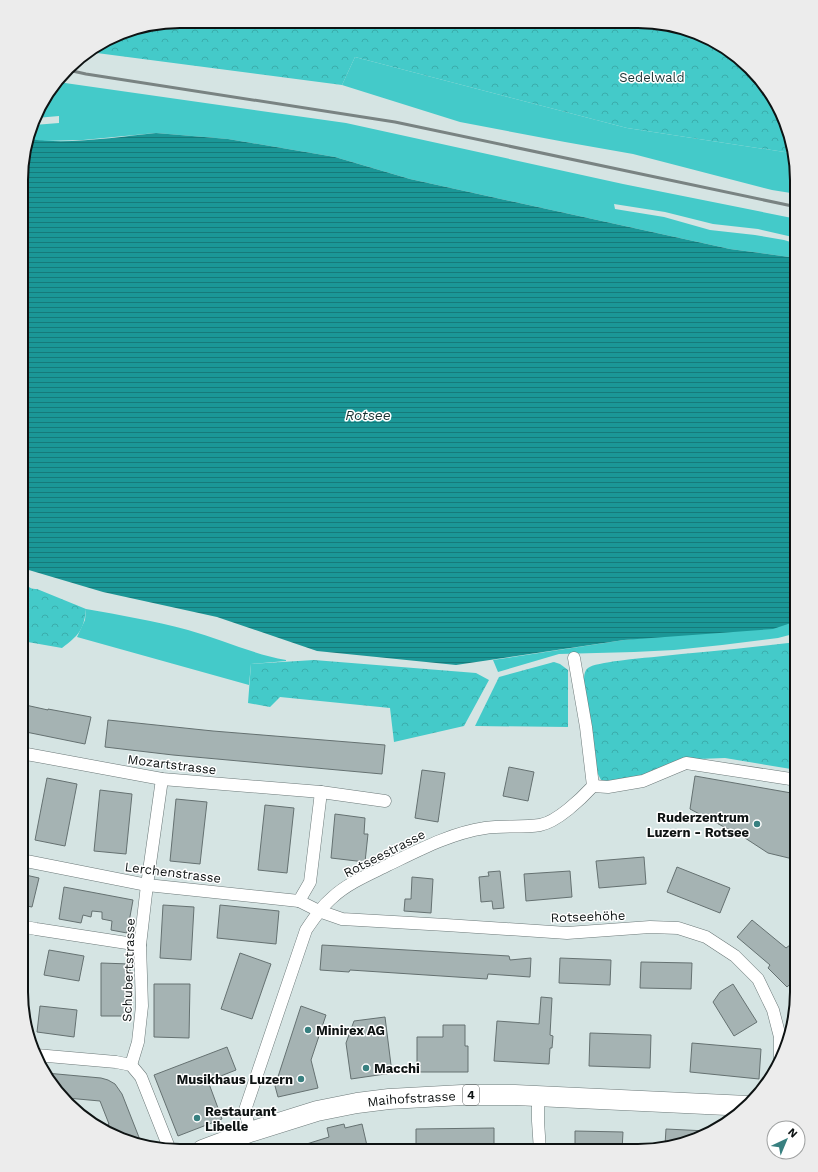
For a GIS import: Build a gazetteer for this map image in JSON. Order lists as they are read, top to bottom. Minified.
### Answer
{"streets":{"main road":["4","Maihofstrasse"],"street":["Mozartstrasse","Rotseestrasse","Lerchenstrasse","Rotseehöhe","Schubertstrasse"]},"crossings":[["Mozartstrasse","Schubertstrasse"],["Rotseestrasse","Lerchenstrasse"],["Rotseestrasse","Rotseehöhe"],["Rotseestrasse","Maihofstrasse"],["Lerchenstrasse","Rotseehöhe"],["Lerchenstrasse","Schubertstrasse"]],"water":["Rotsee"],"parks":["Sedelwald"],"places":["Ruderzentrum Luzern - Rotsee","Minirex AG","Macchi","Musikhaus Luzern","Restaurant Libelle"],"north":"top right"}
